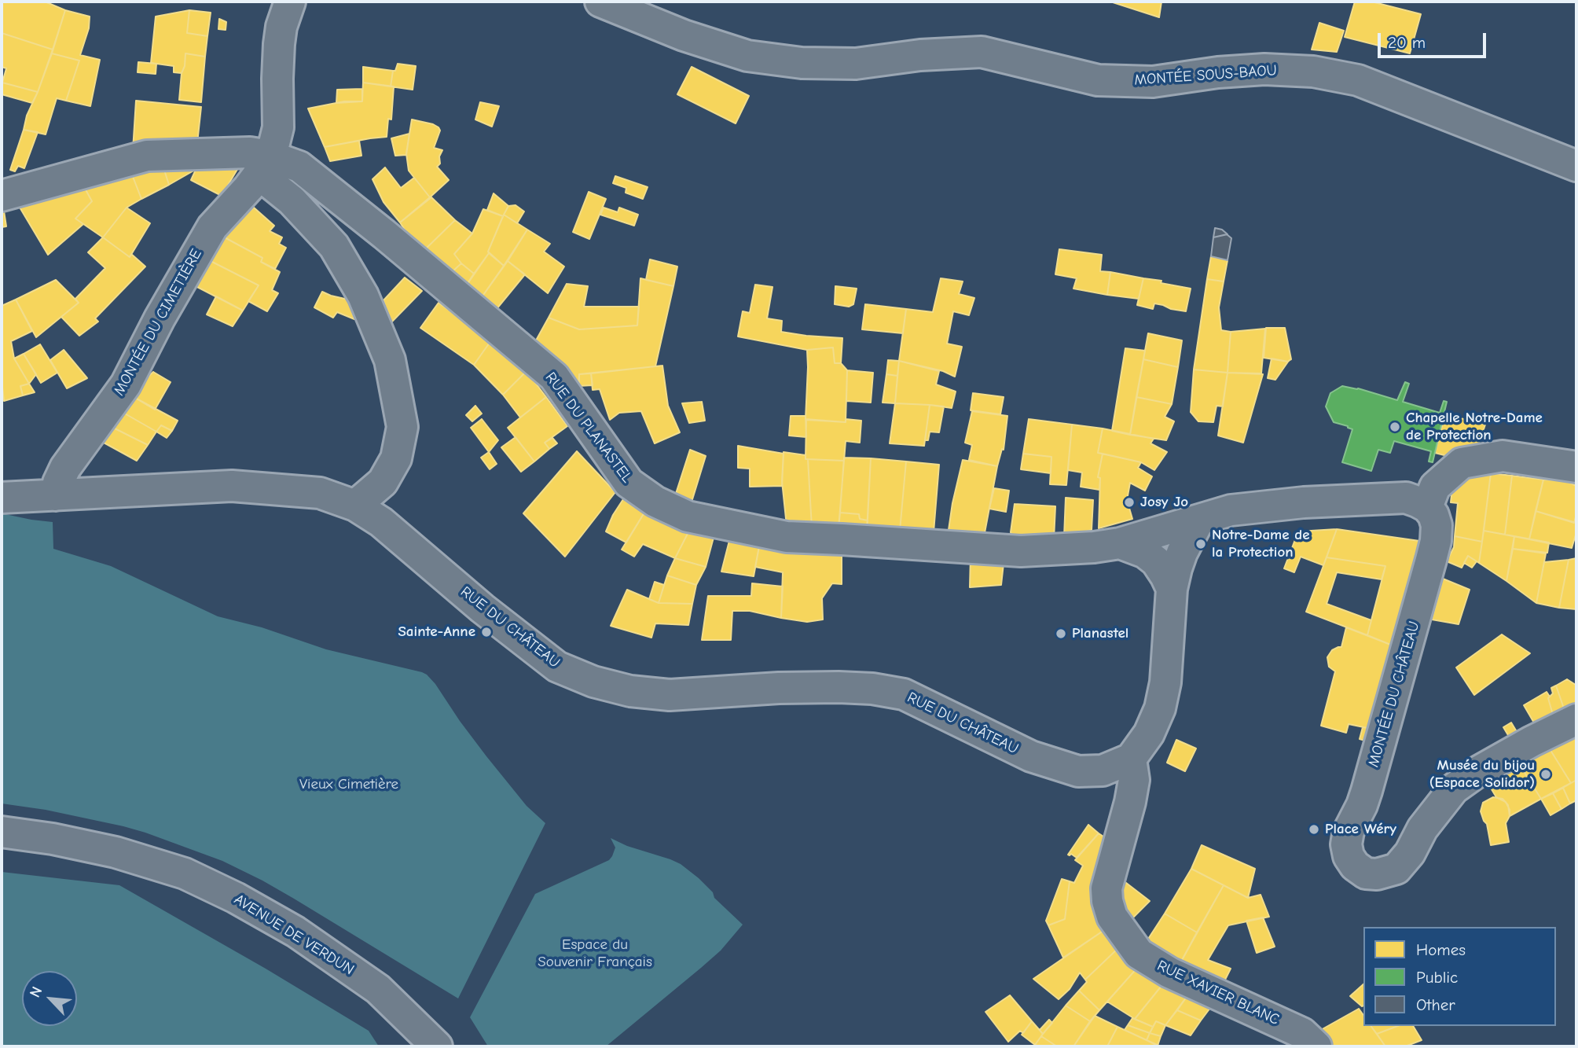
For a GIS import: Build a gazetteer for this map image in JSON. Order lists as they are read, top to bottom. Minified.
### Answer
{"streets":{"street":["MONTÉE SOUS-BAOU","MONTÉE DU CIMETIÈRE","RUE DU PLANASTEL","RUE DU CHÂTEAU","MONTÉE DU CHÂTEAU","AVENUE DE VERDUN","RUE XAVIER BLANC"]},"crossings":[["MONTÉE DU CIMETIÈRE","RUE DU PLANASTEL"],["RUE DU PLANASTEL","MONTÉE DU CHÂTEAU"],["RUE DU CHÂTEAU","RUE XAVIER BLANC"]],"parks":["Vieux Cimetière","Espace du Souvenir Français"],"places":["Chapelle Notre-Dame de Protection","Josy Jo","Notre-Dame de la Protection","Sainte-Anne","Planastel","Musée du bijou (Espace Solidor)","Place Wéry"],"legend":["Homes","Public","Other"],"scale_bar":"20 m","north":"top left"}
